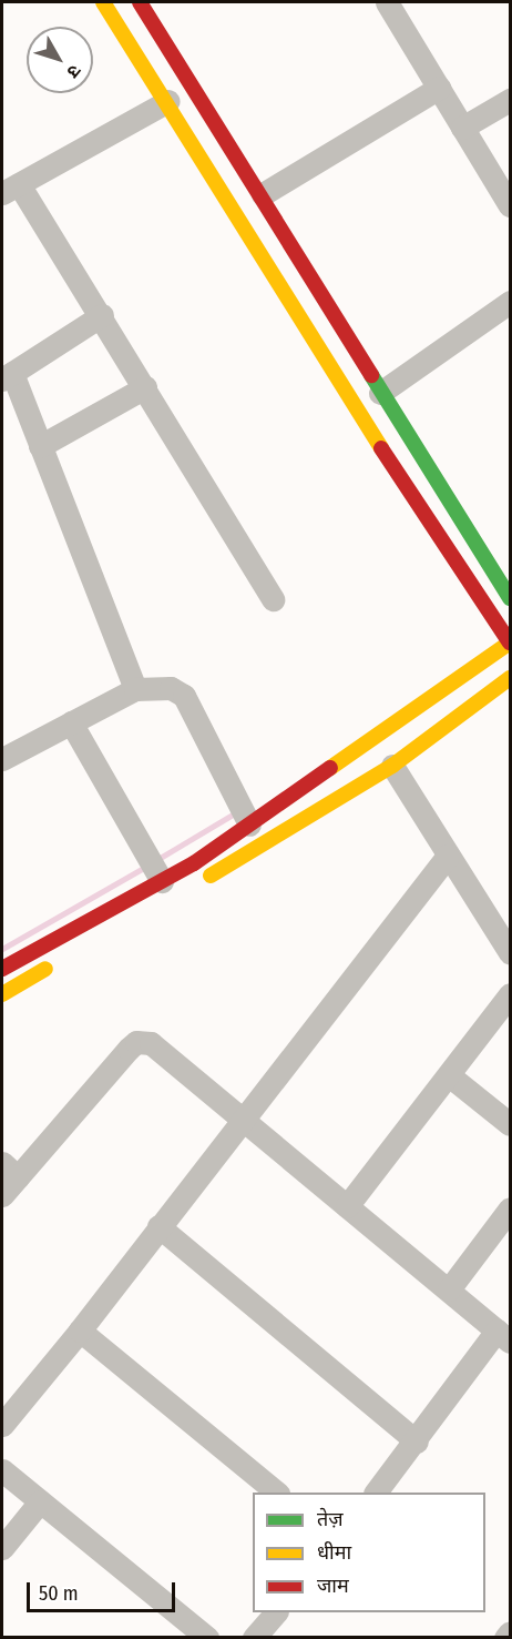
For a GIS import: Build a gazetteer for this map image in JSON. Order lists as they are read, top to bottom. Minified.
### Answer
{"legend":["तेज़","धीमा","जाम"],"scale_bar":"50 m","north":"bottom right"}
